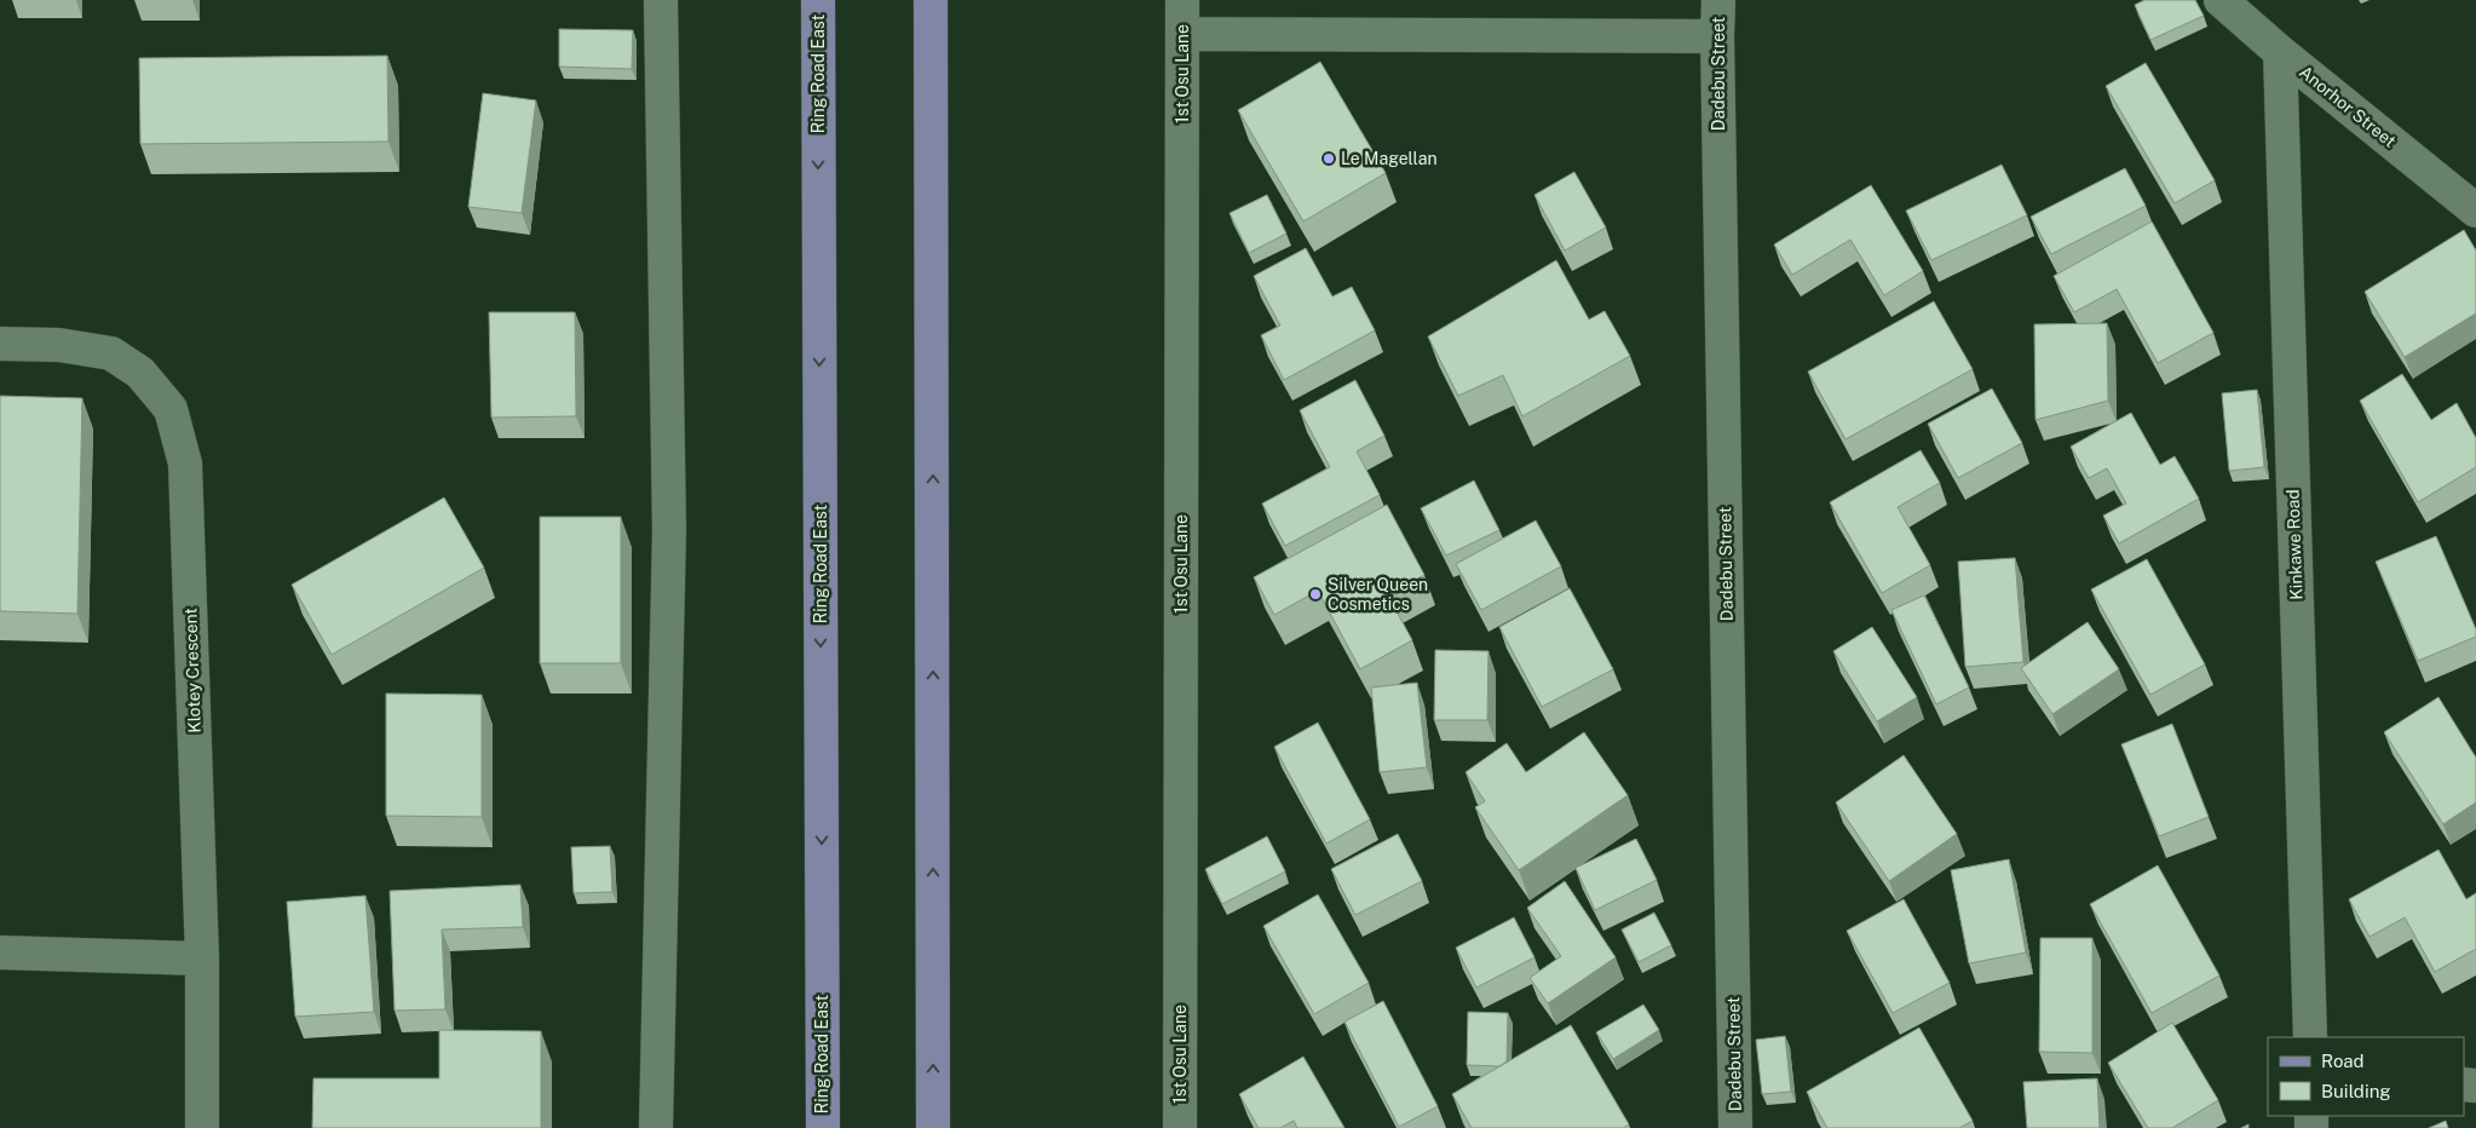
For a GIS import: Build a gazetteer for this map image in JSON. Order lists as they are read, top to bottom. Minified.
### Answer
{"streets":{"main road":["Ring Road East"],"street":["1st Osu Lane","Dadebu Street","Anorhor Street","Kinkawe Road","Klotey Crescent"]},"crossings":[["Anorhor Street","Kinkawe Road"]],"places":["Le Magellan","Silver Queen Cosmetics"],"legend":["Road","Building"]}
